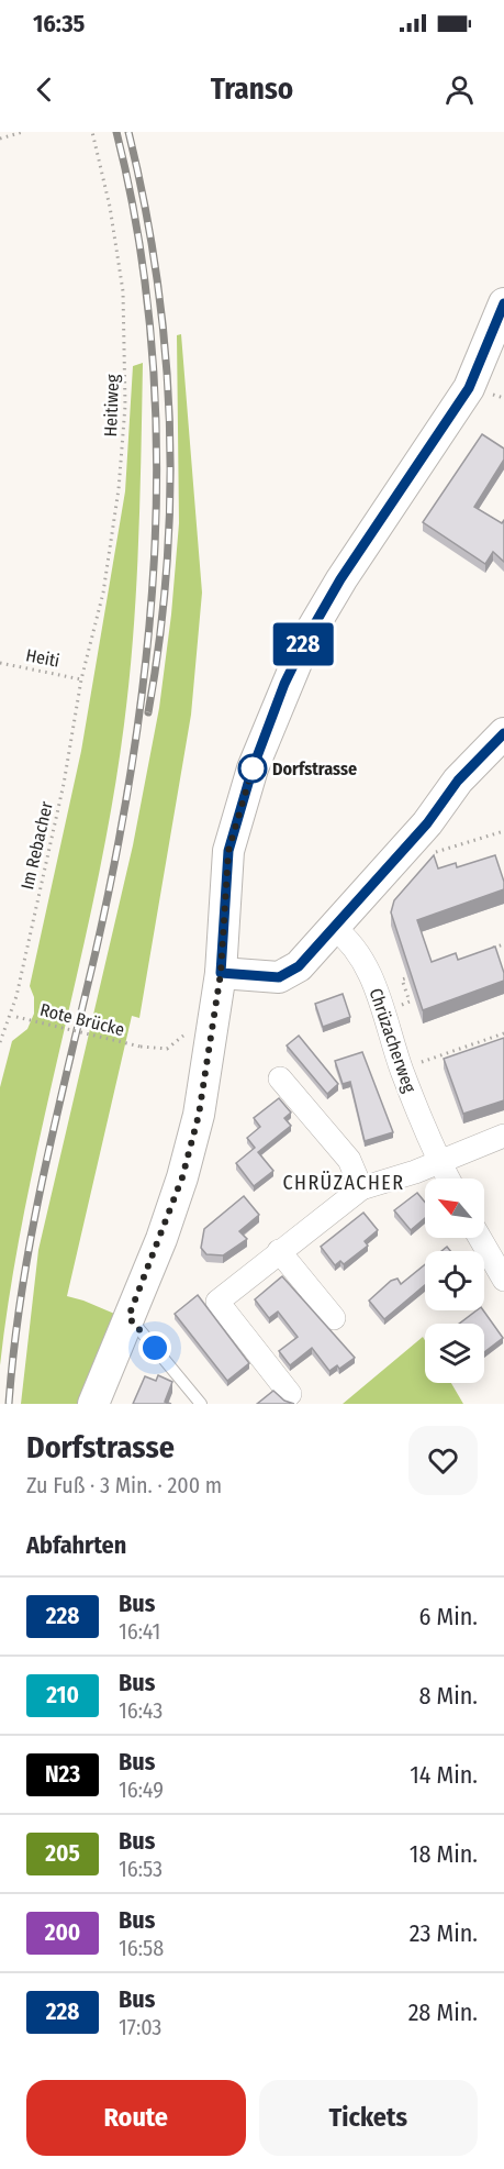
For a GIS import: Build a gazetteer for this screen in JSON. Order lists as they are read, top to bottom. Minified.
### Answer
{"streets":{"street":["Chrüzacherweg"],"path":["Heitiweg","Heiti","Im Rebacher","Rote Brücke"]},"crossings":[["Heitiweg","Heiti"],["Heitiweg","Im Rebacher"],["Heiti","Im Rebacher"],["Im Rebacher","Rote Brücke"]],"districts":["CHRÜZACHER"],"places":["Dorfstrasse"],"lines":["bus line 228"],"north":"top left","page":{"status":"16:35","header":"Transo","on_map":"228","heading":[["Dorfstrasse","Zu Fuß · 3 Min. · 200 m"],"Abfahrten"],"list":[{"mark":"228","name":"Bus","note":"16:41","value":"6 Min."},{"mark":"210","name":"Bus","note":"16:43","value":"8 Min."},{"mark":"N23","name":"Bus","note":"16:49","value":"14 Min."},{"mark":"205","name":"Bus","note":"16:53","value":"18 Min."},{"mark":"200","name":"Bus","note":"16:58","value":"23 Min."},{"mark":"228","name":"Bus","note":"17:03","value":"28 Min."}],"buttons":["Route","Tickets"]}}
